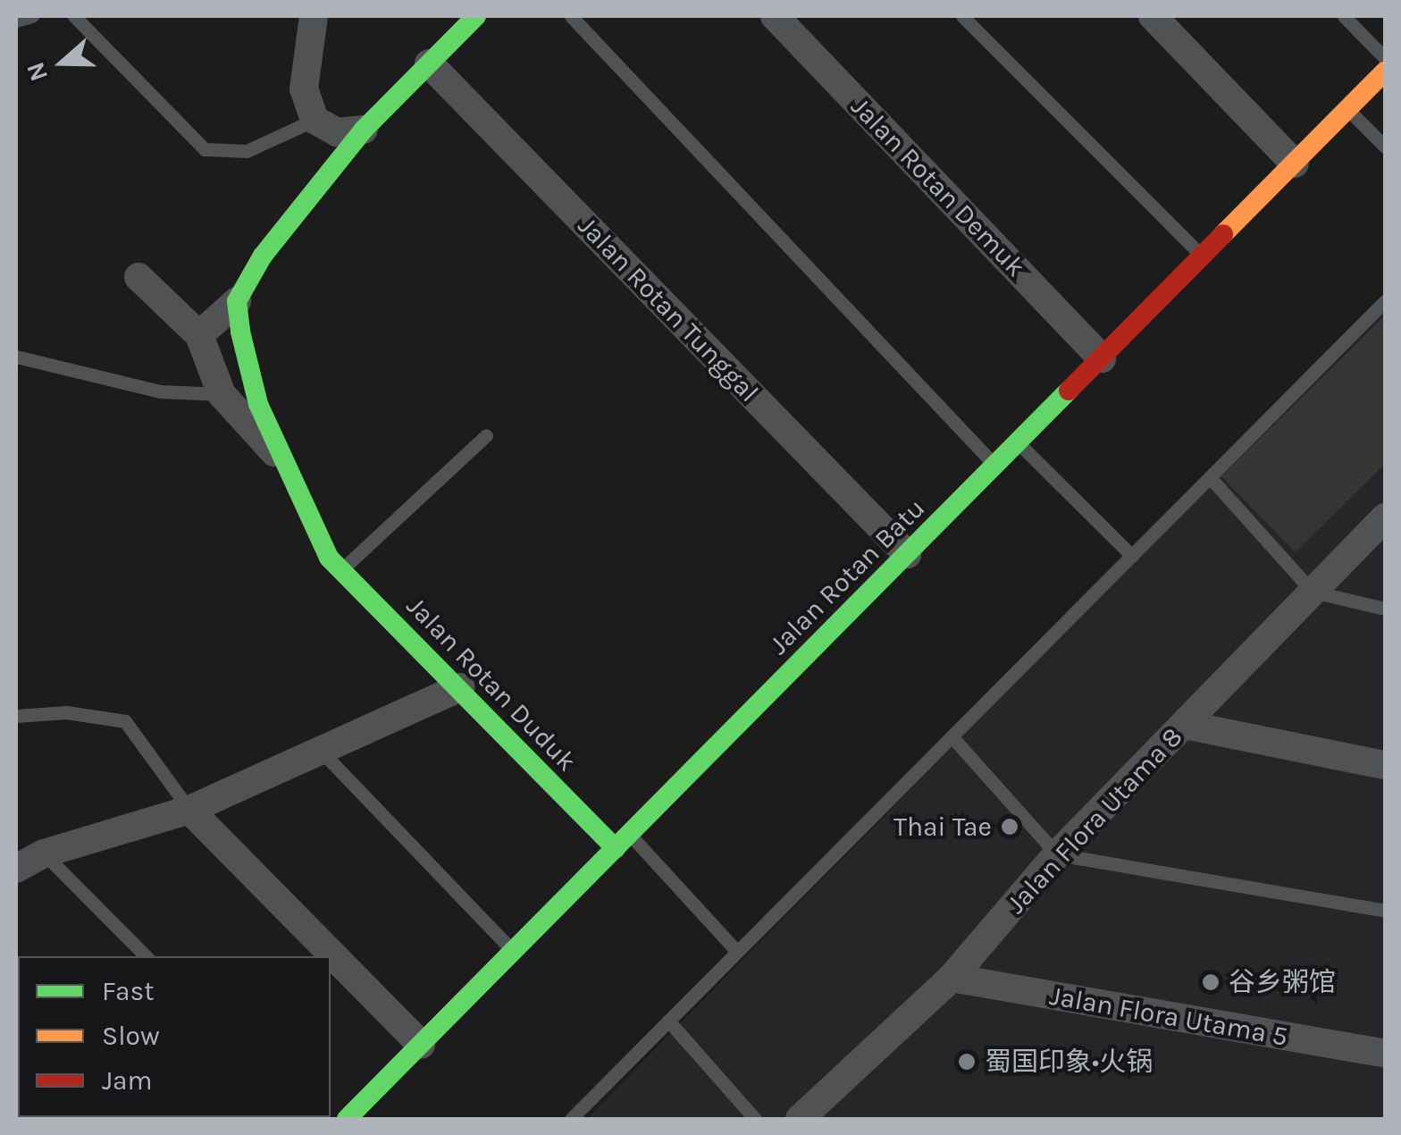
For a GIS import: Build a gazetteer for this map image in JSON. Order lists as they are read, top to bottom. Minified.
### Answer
{"streets":{"street":["Jalan Rotan Demuk","Jalan Rotan Tunggal","Jalan Rotan Batu","Jalan Rotan Duduk","Jalan Flora Utama 8","Jalan Flora Utama 5"]},"crossings":[["Jalan Rotan Demuk","Jalan Rotan Batu"],["Jalan Rotan Tunggal","Jalan Rotan Batu"],["Jalan Rotan Batu","Jalan Rotan Duduk"],["Jalan Flora Utama 8","Jalan Flora Utama 5"]],"places":["Thai Tae","谷乡粥馆","蜀国印象•火锅"],"legend":["Fast","Slow","Jam"],"north":"left"}
